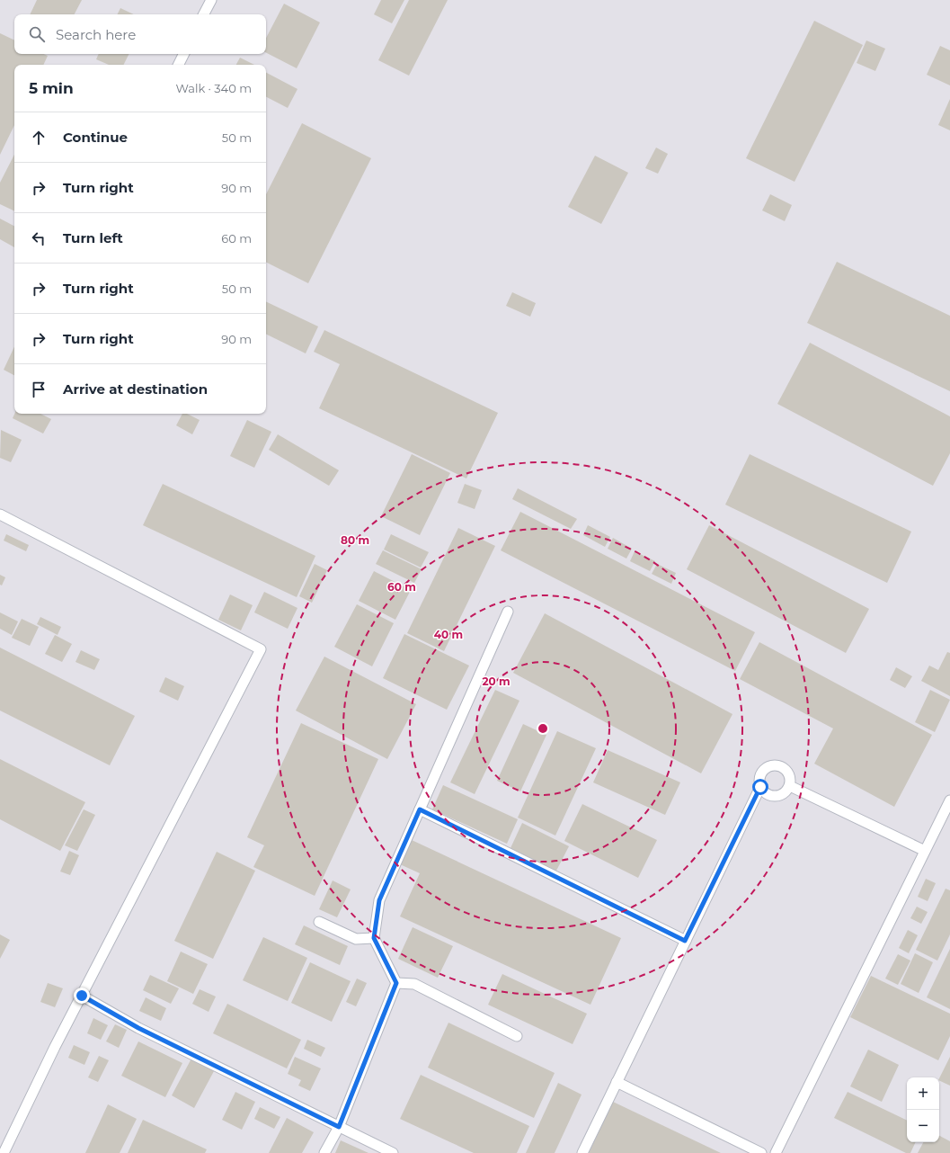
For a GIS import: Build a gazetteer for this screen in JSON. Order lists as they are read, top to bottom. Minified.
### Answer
{"page":{"search":"Search here","heading":["5 min","Walk · 340 m"],"list":[["Continue","50 m"],["Turn right","90 m"],["Turn left","60 m"],["Turn right","50 m"],["Turn right","90 m"],"Arrive at destination"],"map_buttons":["+","−"]},"rings":["80 m","60 m","40 m","20 m"]}
